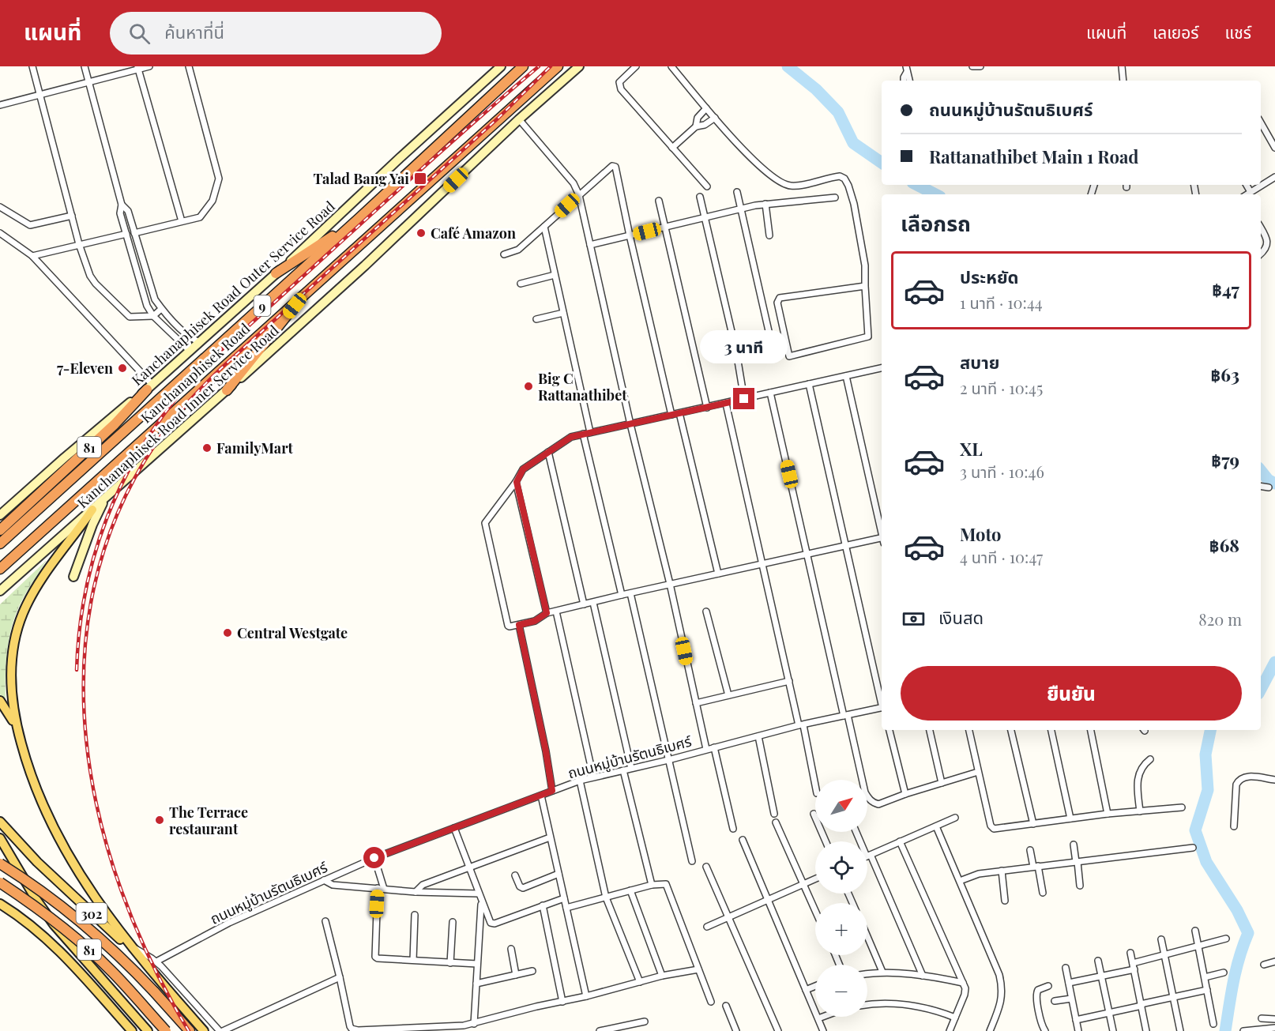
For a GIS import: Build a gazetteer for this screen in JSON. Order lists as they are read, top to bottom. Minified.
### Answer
{"streets":{"highway":["9","Kanchanaphisek Road","81"],"main road":["Kanchanaphisek Road Outer Service Road","Kanchanaphisek Road Inner Service Road","302"],"street":["ถนนหมู่บ้านรัตนธิเบศร์"]},"crossings":[["Kanchanaphisek Road Outer Service Road","81"]],"places":{"transit":["Talad Bang Yai"],"other":["Café Amazon","7-Eleven","Big C Rattanathibet","FamilyMart","Central Westgate","The Terrace restaurant"]},"north":"top right","page":{"header":"แผนที่","search":"ค้นหาที่นี่","nav":["แผนที่","เลเยอร์","แชร์"],"banner":["ถนนหมู่บ้านรัตนธิเบศร์","Rattanathibet Main 1 Road"],"heading":"เลือกรถ","list":[{"name":"ประหยัด","note":"1 นาที · 10:44","value":"฿47"},{"name":"สบาย","note":"2 นาที · 10:45","value":"฿63"},{"name":"XL","note":"3 นาที · 10:46","value":"฿79"},{"name":"Moto","note":"4 นาที · 10:47","value":"฿68"}],"bubble":"3 นาที","pay":["เงินสด","820 m"],"buttons":"ยืนยัน","map_buttons":["+","−"]}}
